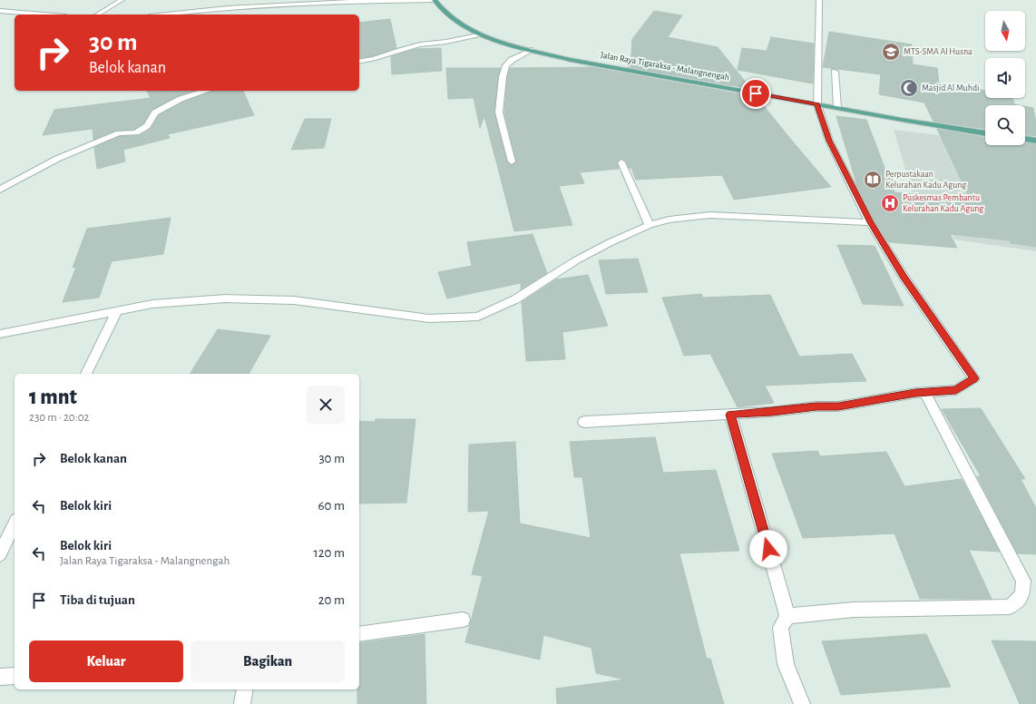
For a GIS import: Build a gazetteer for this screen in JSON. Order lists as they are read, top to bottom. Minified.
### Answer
{"streets":{"main road":["Jalan Raya Tigaraksa - Malangnengah"]},"places":{"school or university":["MTS-SMA Al Husna"],"mosque":["Masjid Al Muhdi"],"library":["Perpustakaan Kelurahan Kadu Agung"],"hospital":["Puskesmas Pembantu Kelurahan Kadu Agung"]},"north":"bottom","page":{"turn":["30 m","Belok kanan"],"heading":["1 mnt","230 m · 20:02"],"list":[{"name":"Belok kanan","value":"30 m"},{"name":"Belok kiri","value":"60 m"},{"name":"Belok kiri","note":"Jalan Raya Tigaraksa - Malangnengah","value":"120 m"},{"name":"Tiba di tujuan","value":"20 m"}],"buttons":["Keluar","Bagikan"]}}
